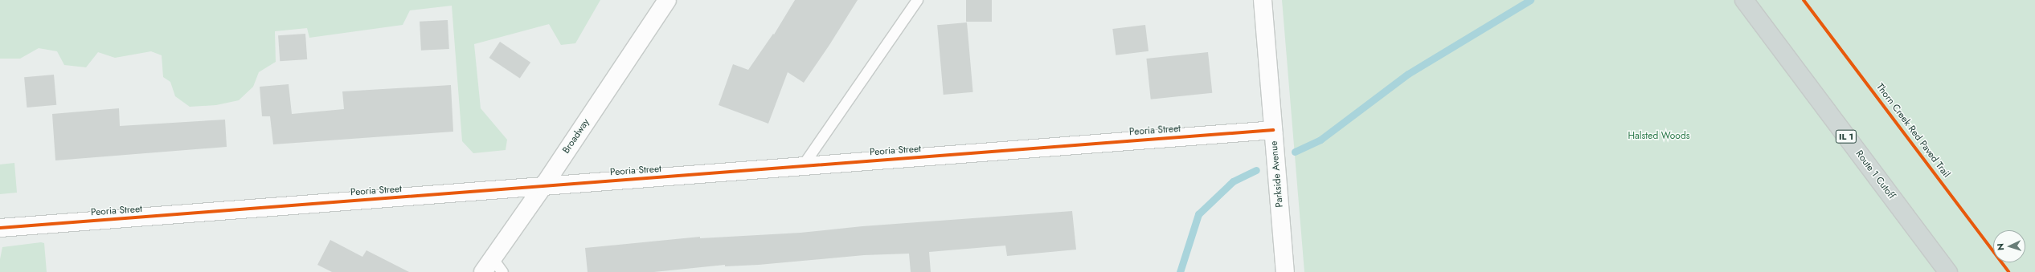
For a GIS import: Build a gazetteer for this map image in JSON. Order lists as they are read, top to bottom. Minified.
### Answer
{"streets":{"main road":["IL 1","Route 1 Cutoff"],"street":["Peoria Street","Broadway","Parkside Avenue"],"cycle path":["Thorn Creek Red Paved Trail"]},"crossings":[["Peoria Street","Broadway"],["Peoria Street","Parkside Avenue"]],"parks":["Halsted Woods"],"north":"left"}
